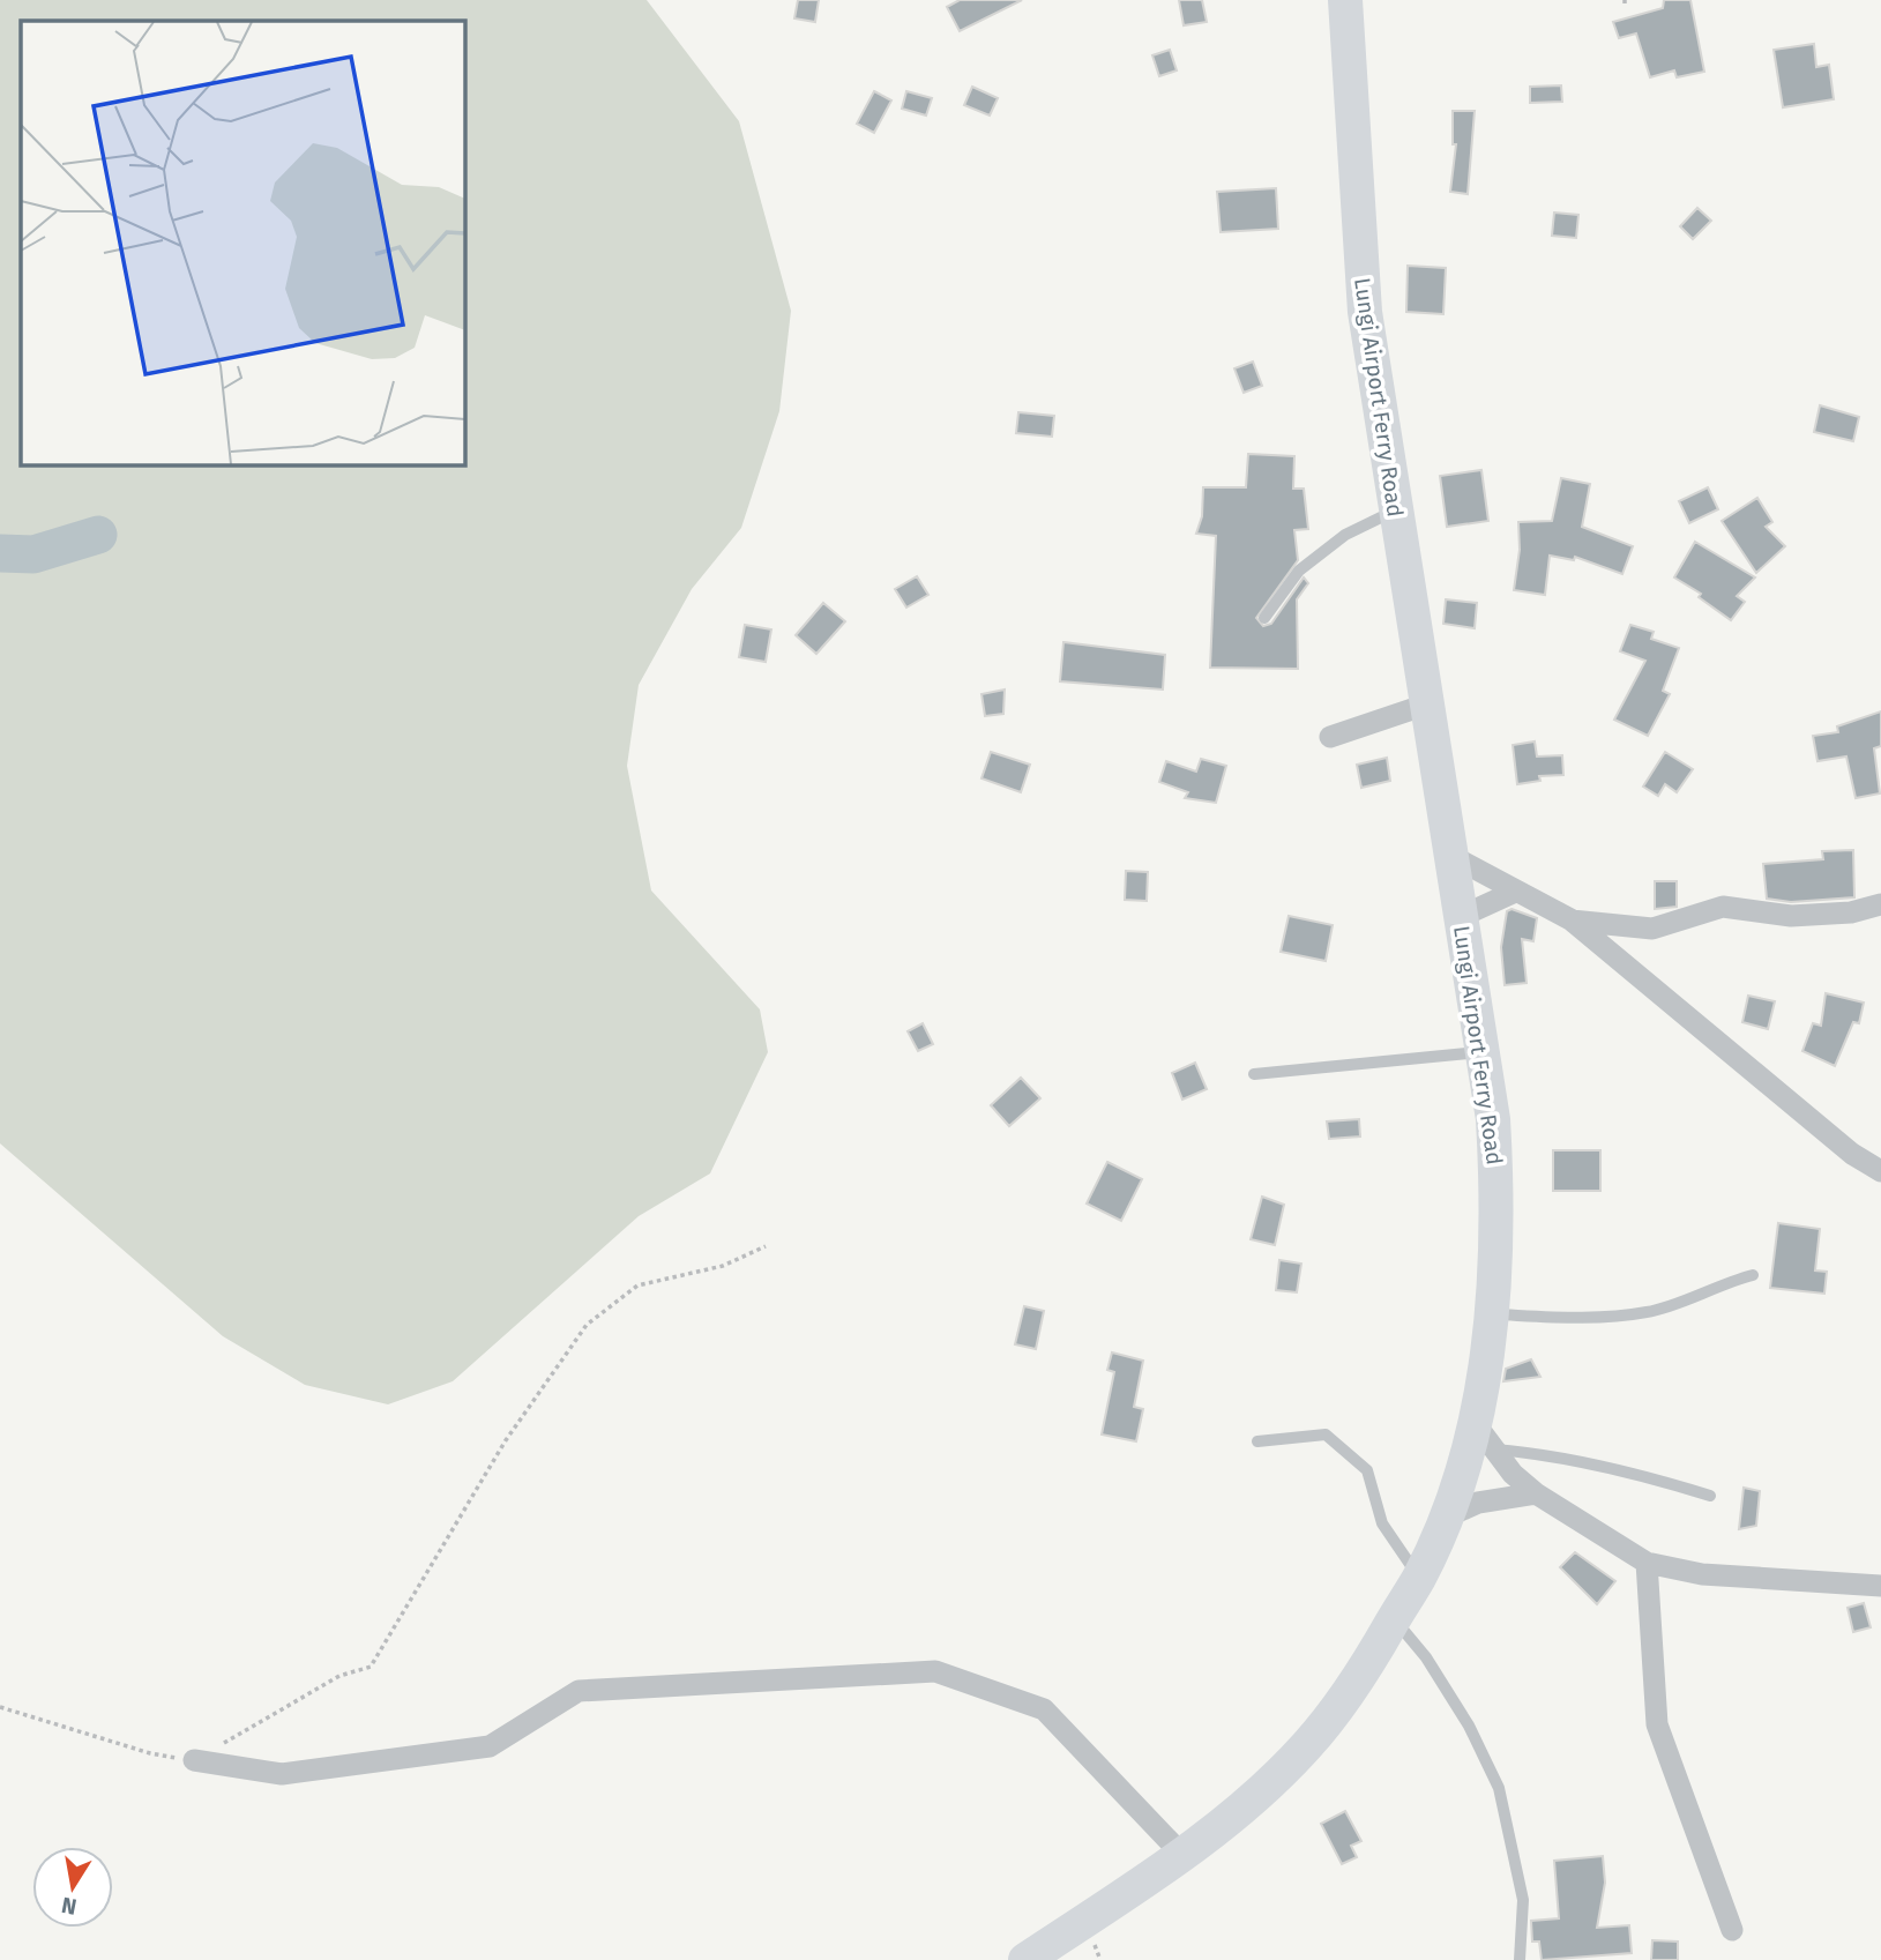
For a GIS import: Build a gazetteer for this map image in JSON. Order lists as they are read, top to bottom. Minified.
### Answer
{"streets":{"main road":["Lungi Airport Ferry Road"]},"north":"bottom"}
